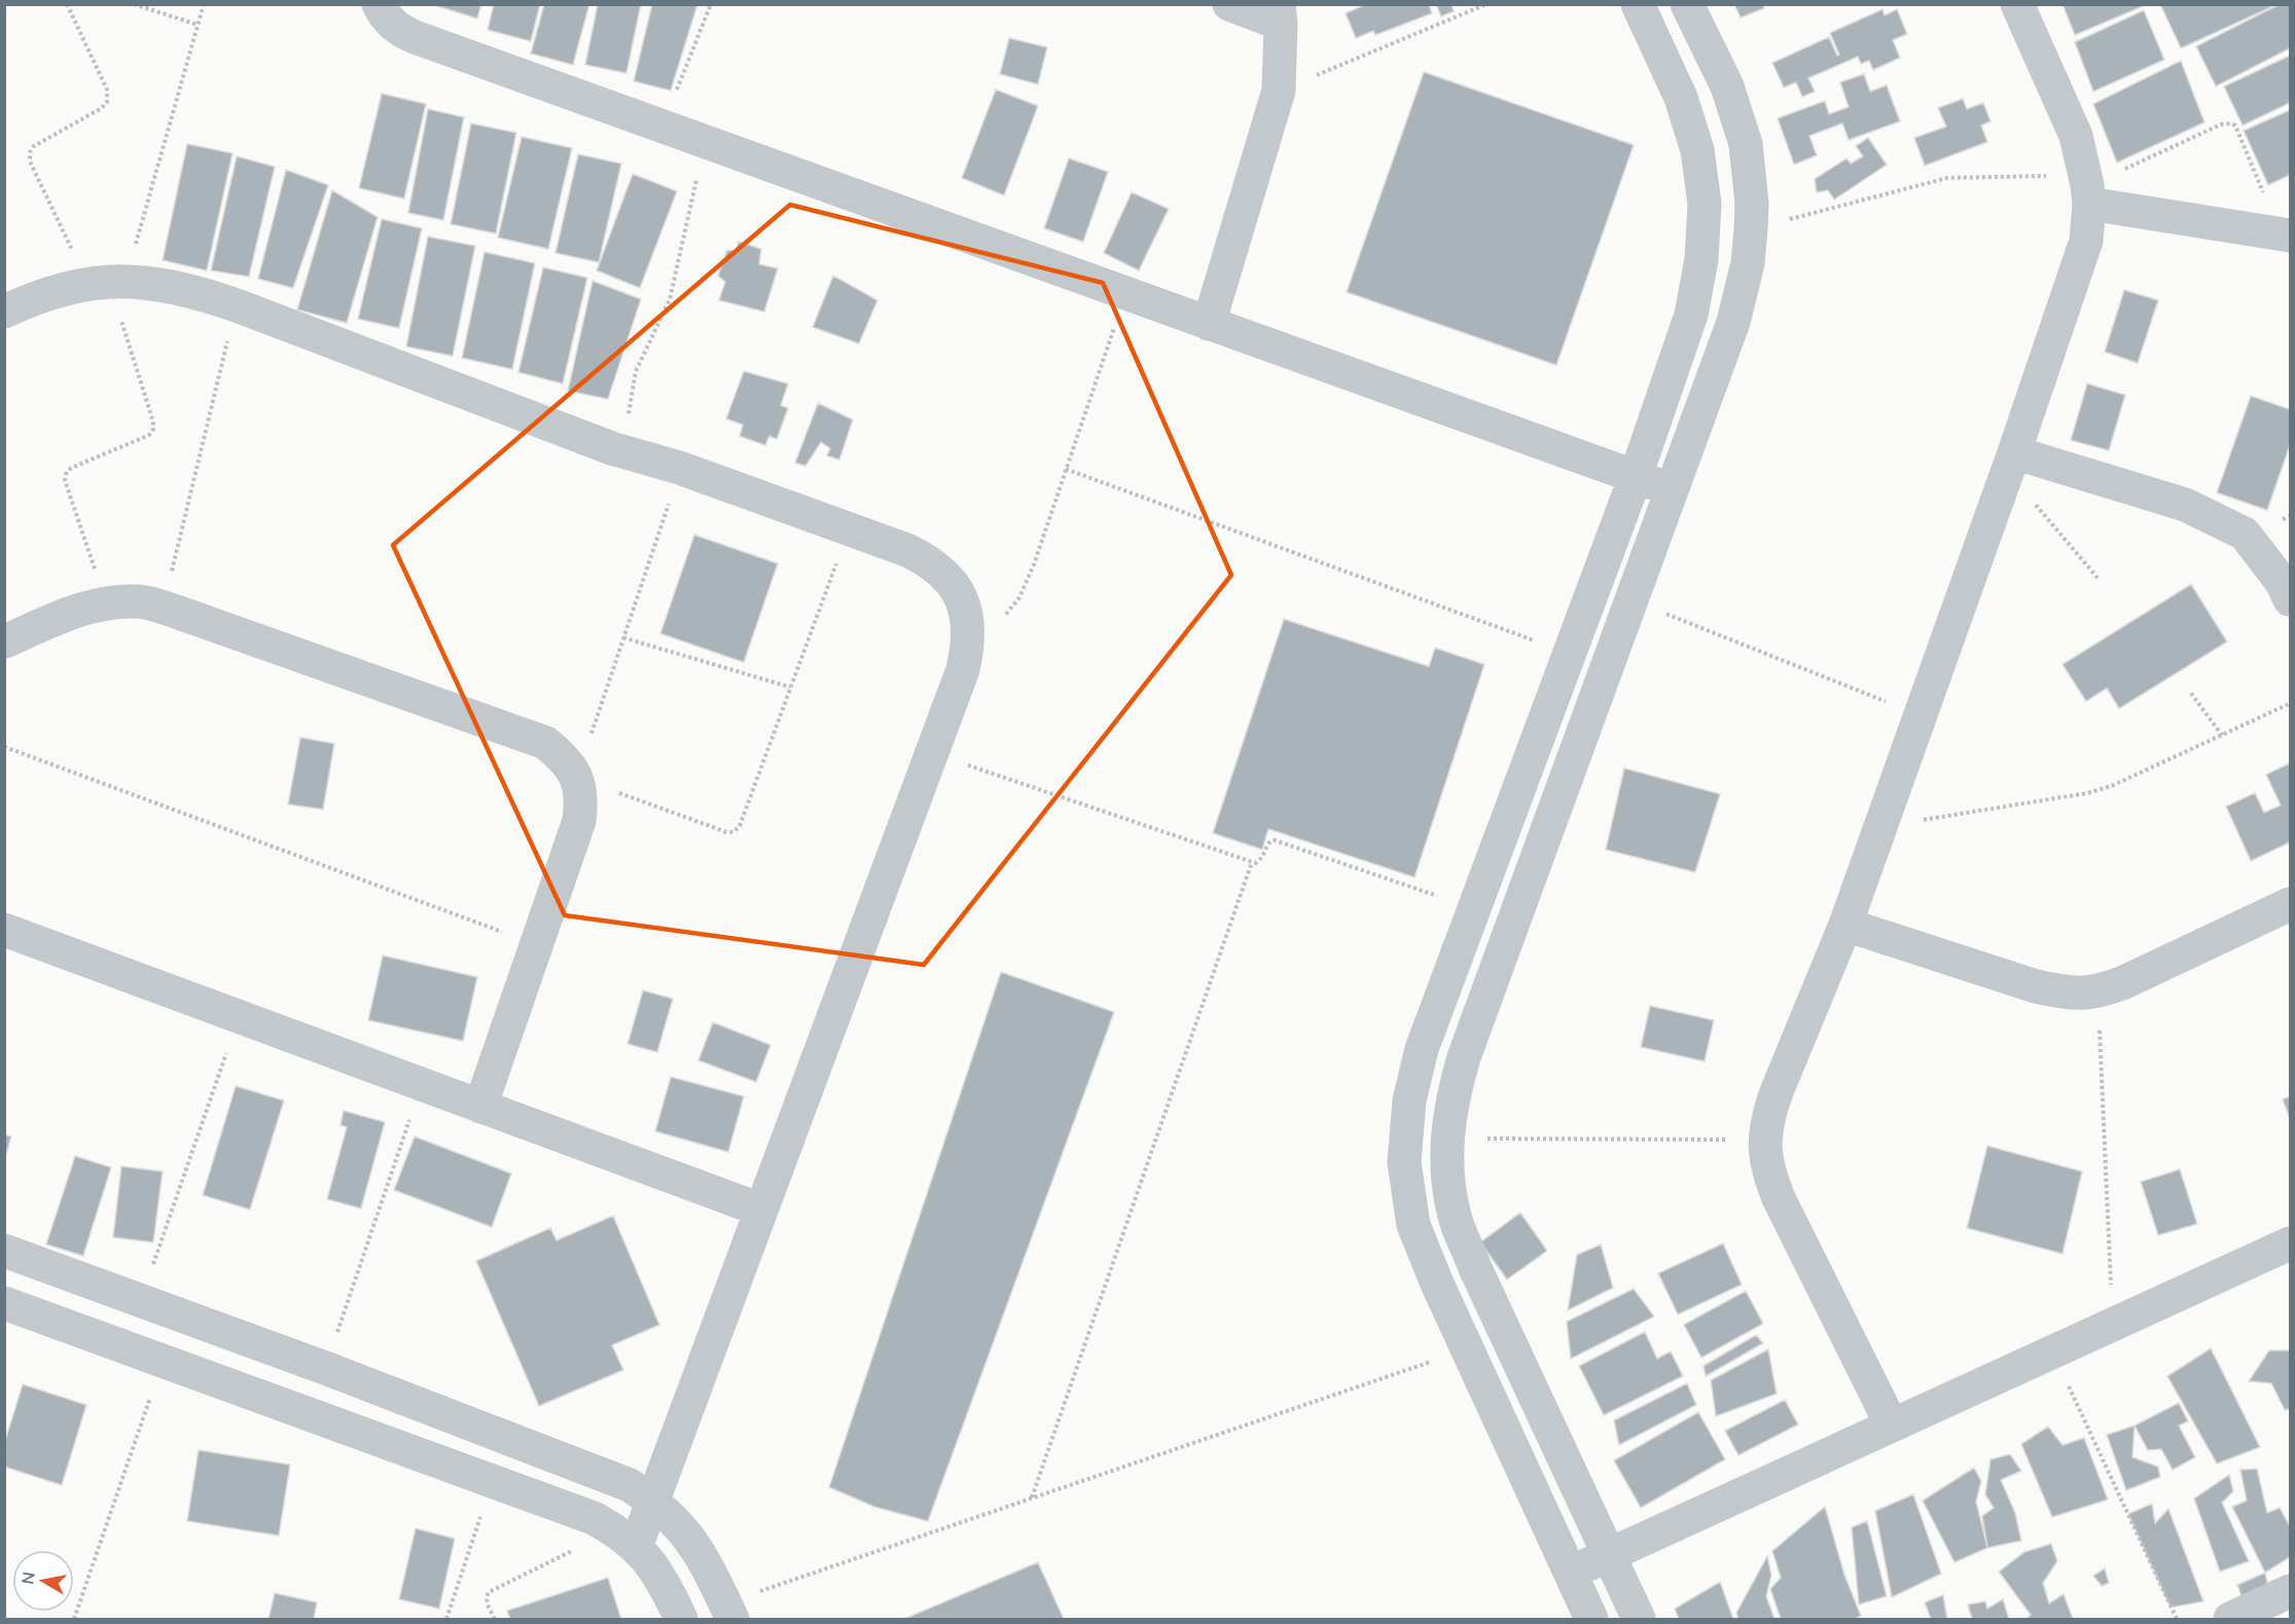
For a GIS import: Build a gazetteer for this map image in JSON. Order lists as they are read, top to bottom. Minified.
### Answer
{"north":"left"}
